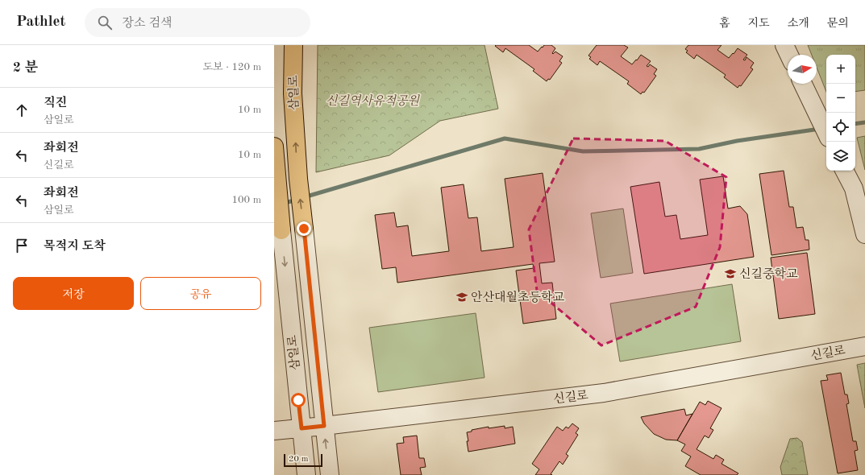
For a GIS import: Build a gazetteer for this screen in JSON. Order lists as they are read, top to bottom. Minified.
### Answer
{"streets":{"main road":["삼일로"],"street":["신길로"]},"crossings":[["삼일로","신길로"]],"parks":["신길역사유적공원"],"places":{"school or university":["신길중학교","안산대월초등학교"]},"scale_bar":"20 m","north":"right","page":{"header":"Pathlet","search":"장소 검색","nav":["홈","지도","소개","문의"],"heading":["2 분","도보 · 120 m"],"map_buttons":["+","−"],"list":[["직진","삼일로","10 m"],["좌회전","신길로","10 m"],["좌회전","삼일로","100 m"],"목적지 도착"],"buttons":["저장","공유"],"scale":"20 m"}}
